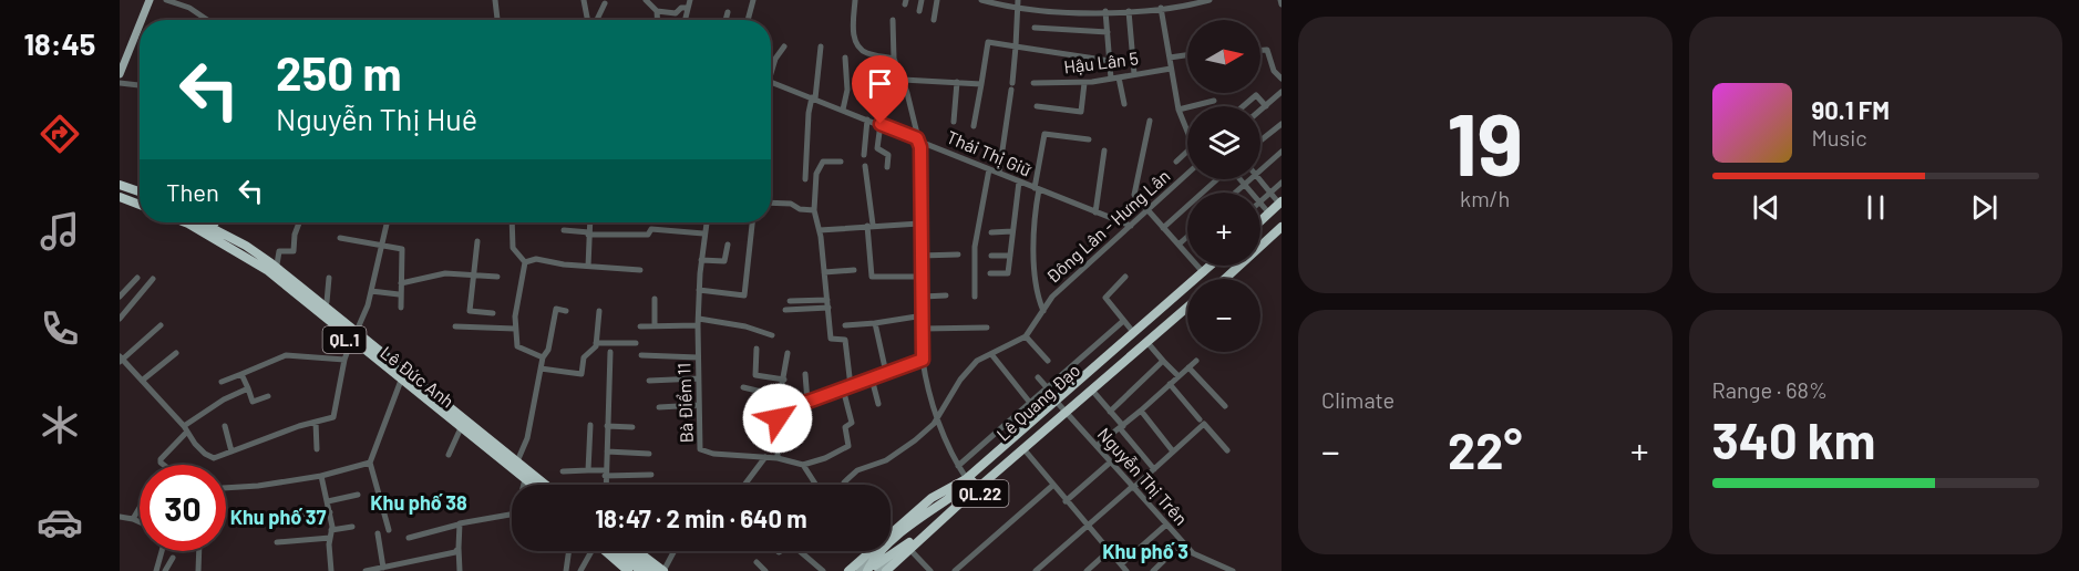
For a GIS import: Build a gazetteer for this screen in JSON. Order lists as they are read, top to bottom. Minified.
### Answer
{"streets":{"highway":["QL.1","Lê Đức Anh","Lê Quang Đạo","QL.22"],"street":["Hậu Lân 5","Thái Thị Giữ","Đông Lân - Hưng Lân","Bà Điểm 11","Nguyễn Thị Trên"]},"crossings":[["Thái Thị Giữ","Đông Lân - Hưng Lân"],["Lê Quang Đạo","Nguyễn Thị Trên"]],"districts":["Khu phố 38","Khu phố 37","Khu phố 3"],"north":"right","page":{"tabs":"18:45","tile":[["19","km/h"],"Climate",["Range · 68%","340 km"]],"map_buttons":["+","−"],"turn":["250 m","Nguyễn Thị Huê"],"song":["90.1 FM","Music"],"then":"Then","heat":["−","22°","+"],"limit":"30","trip":"18:47 · 2 min · 640 m"}}
